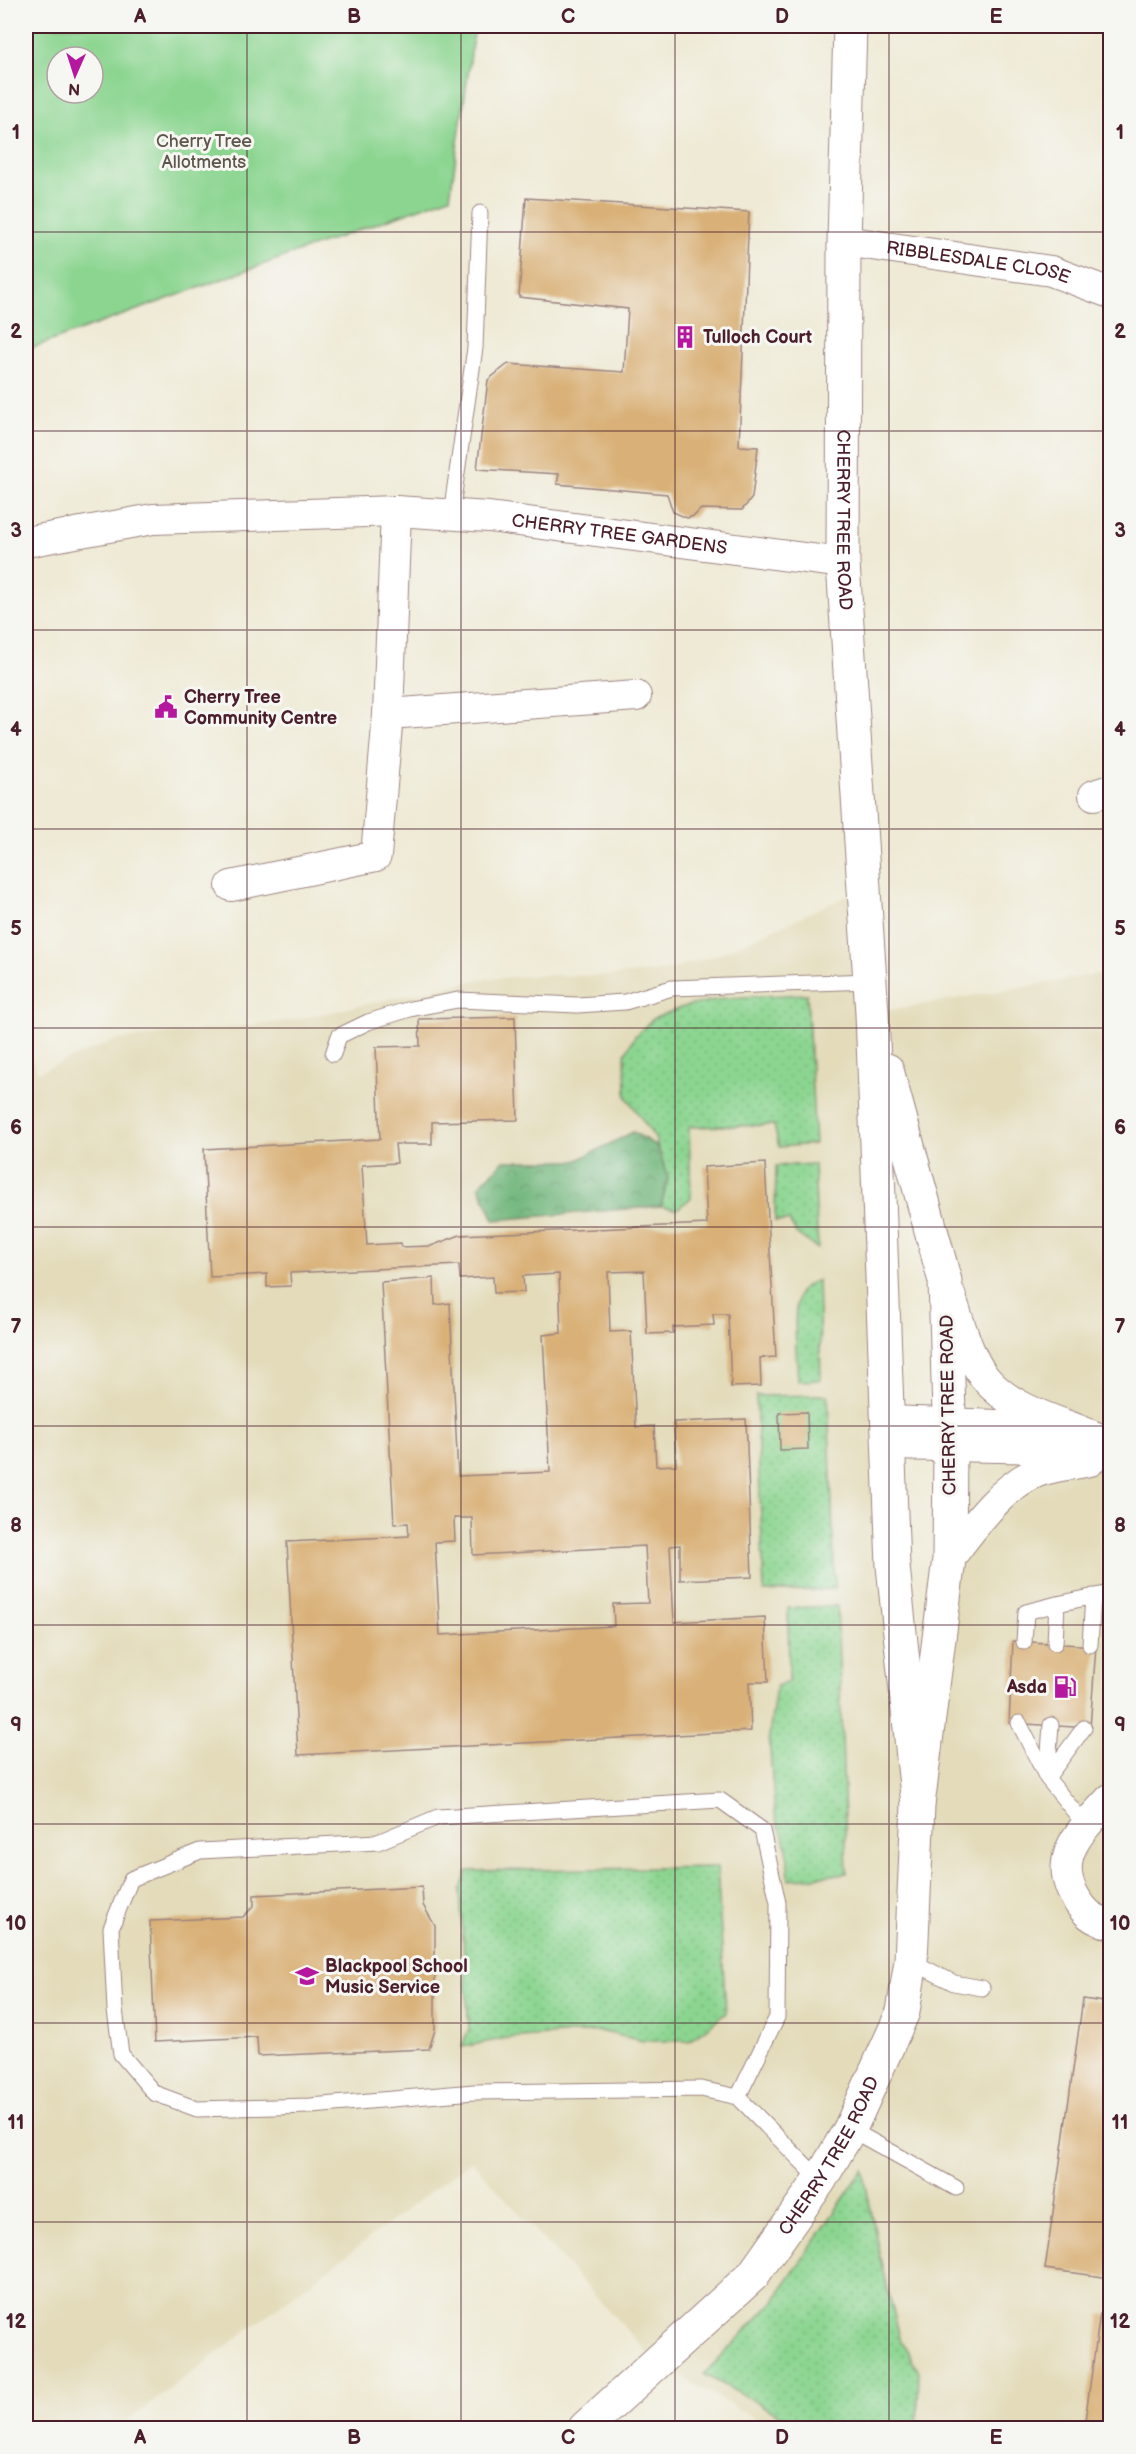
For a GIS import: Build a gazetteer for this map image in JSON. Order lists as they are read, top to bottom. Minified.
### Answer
{"streets":{"street":["RIBBLESDALE CLOSE","CHERRY TREE ROAD","CHERRY TREE GARDENS"]},"crossings":[["RIBBLESDALE CLOSE","CHERRY TREE ROAD"],["CHERRY TREE ROAD","CHERRY TREE GARDENS"]],"parks":["Cherry Tree Allotments"],"places":{"building":["Tulloch Court"],"public building":["Cherry Tree Community Centre"],"fuel station":["Asda"],"school or university":["Blackpool School Music Service"]},"north":"bottom","grid":{"columns":["A","B","C","D","E"],"rows":["1","2","3","4","5","6","7","8","9","10","11","12"]}}
